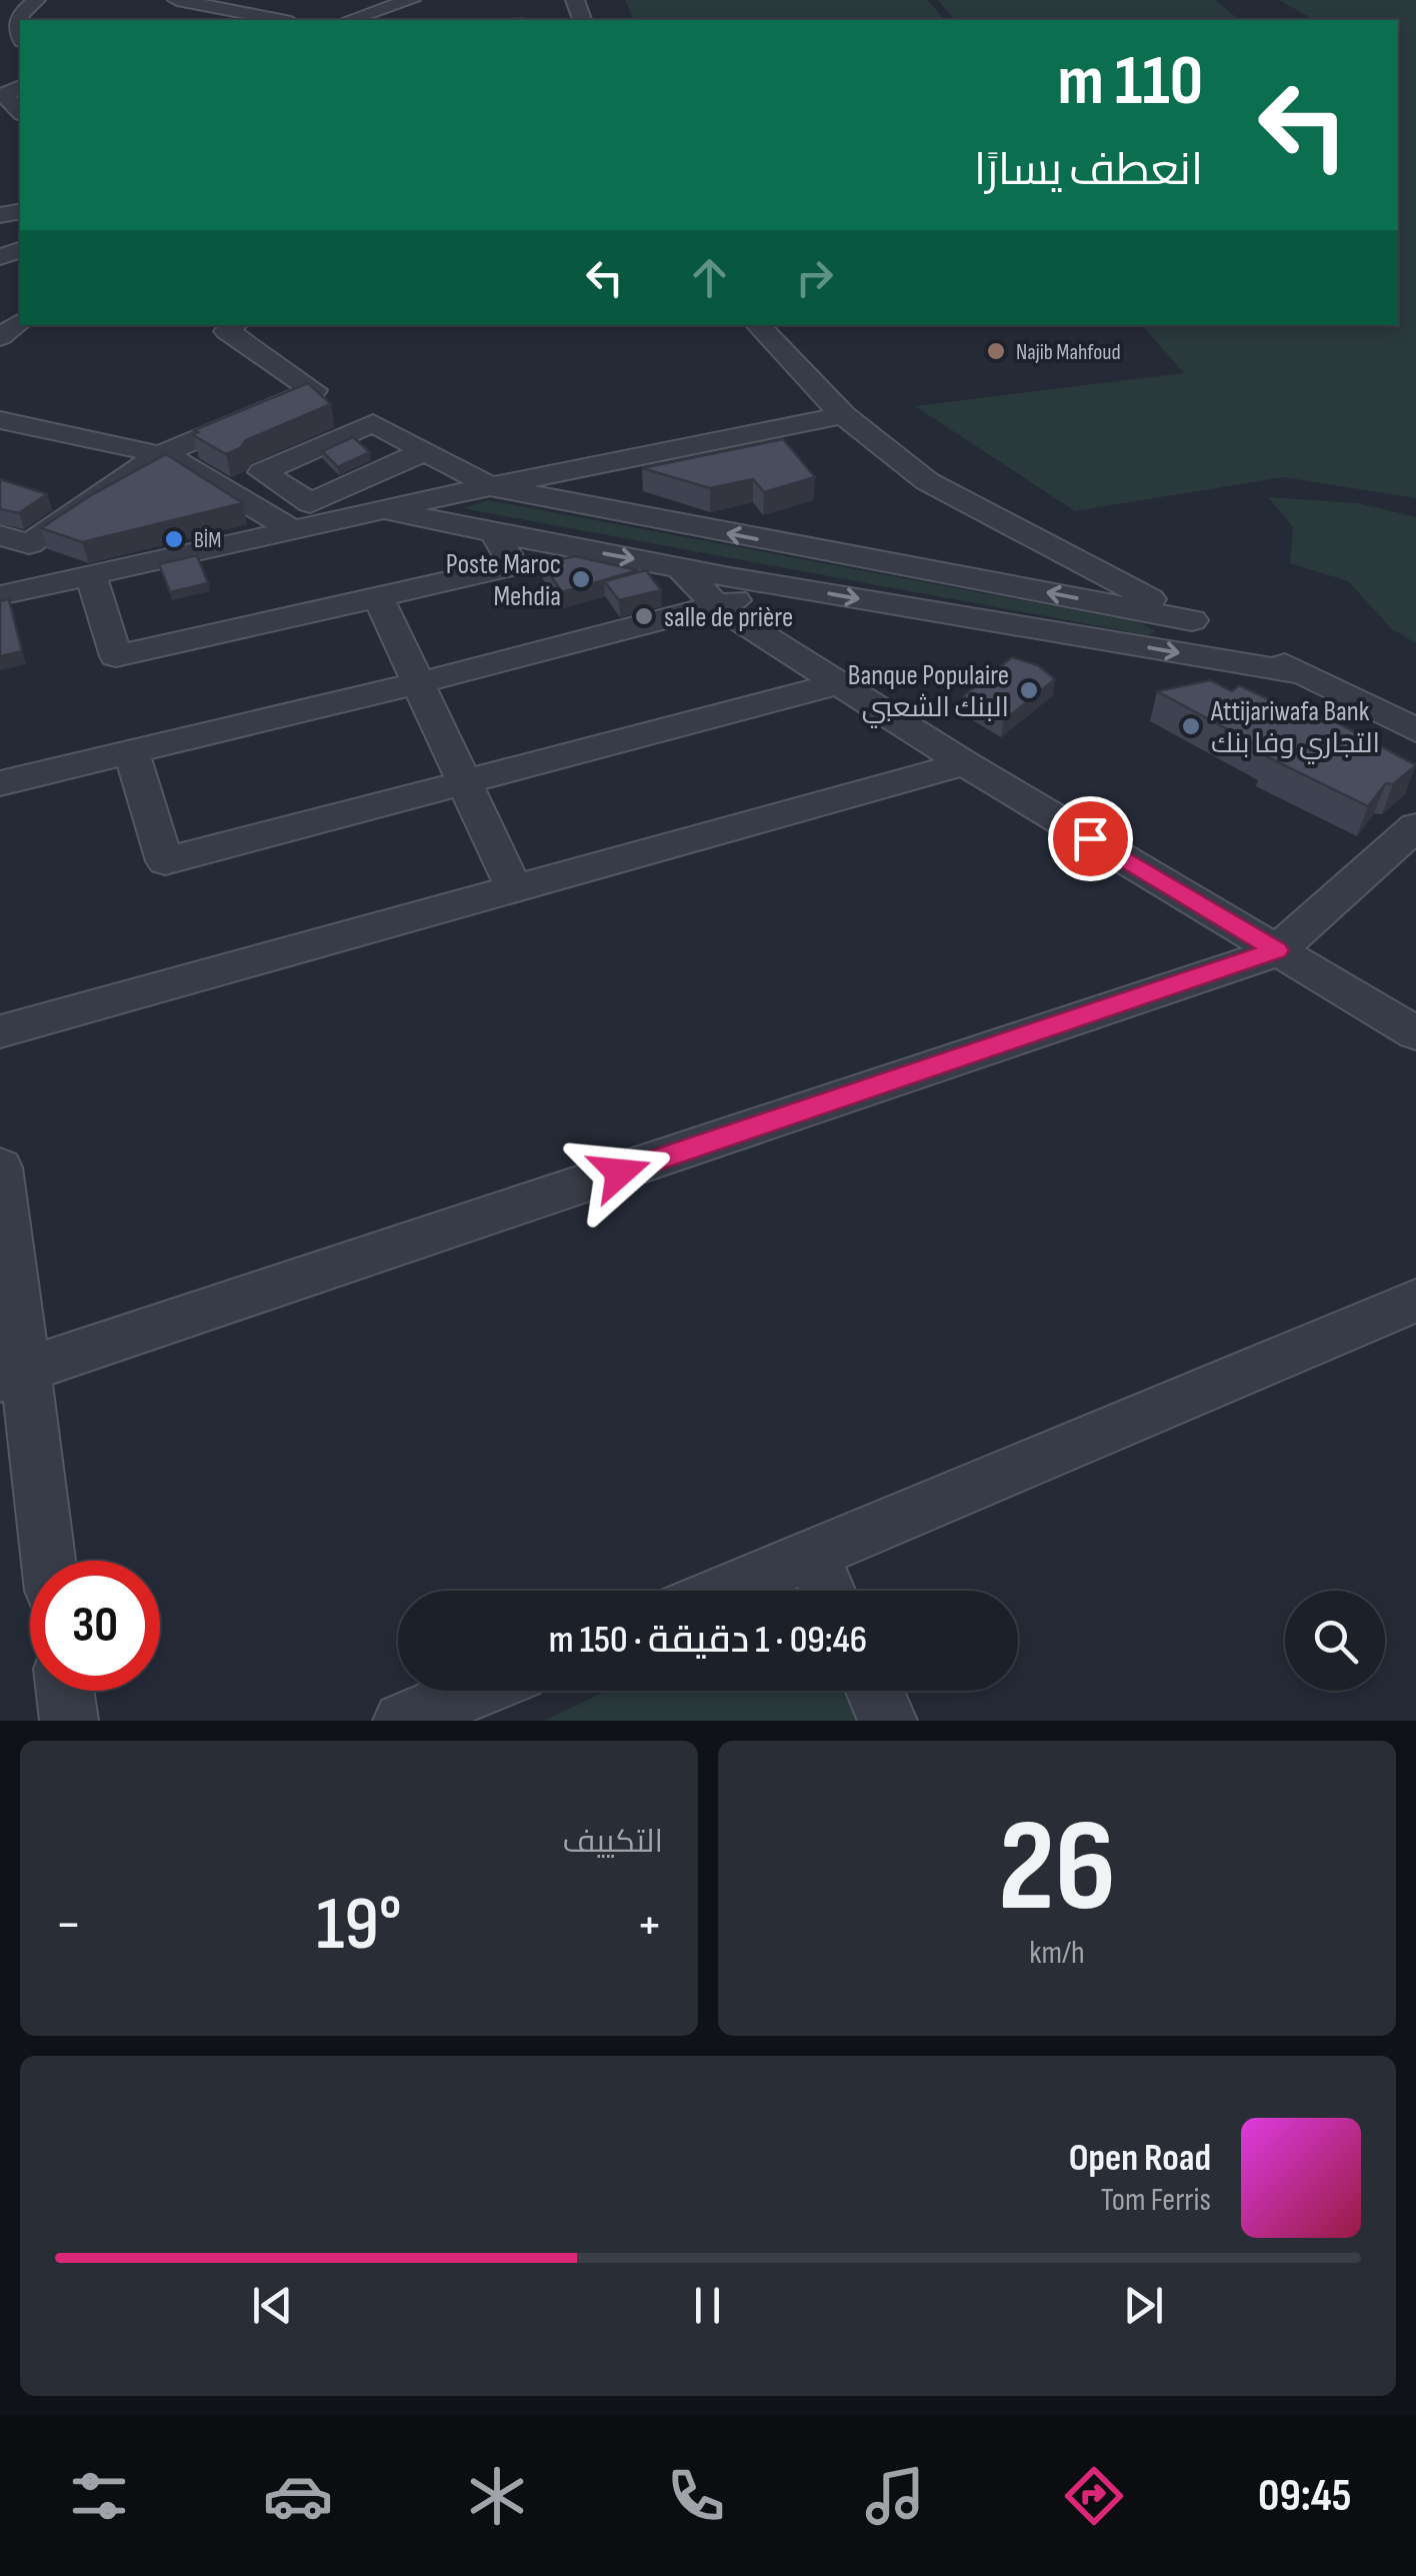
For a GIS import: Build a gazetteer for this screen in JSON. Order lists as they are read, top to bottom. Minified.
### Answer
{"places":["Najib Mahfoud","BİM","Poste Maroc Mehdia","salle de prière","Banque Populaire البنك الشعبي","Attijariwafa Bank التجاري وفا بنك"],"page":{"turn":["110 m","انعطف يسارًا"],"limit":"30","trip":"09:46 · 1 دقيقة · 150 m","tile":[["26","km/h"],"التكييف"],"heat":["−","19°","+"],"song":["Open Road","Tom Ferris"],"tabs":"09:45"}}
